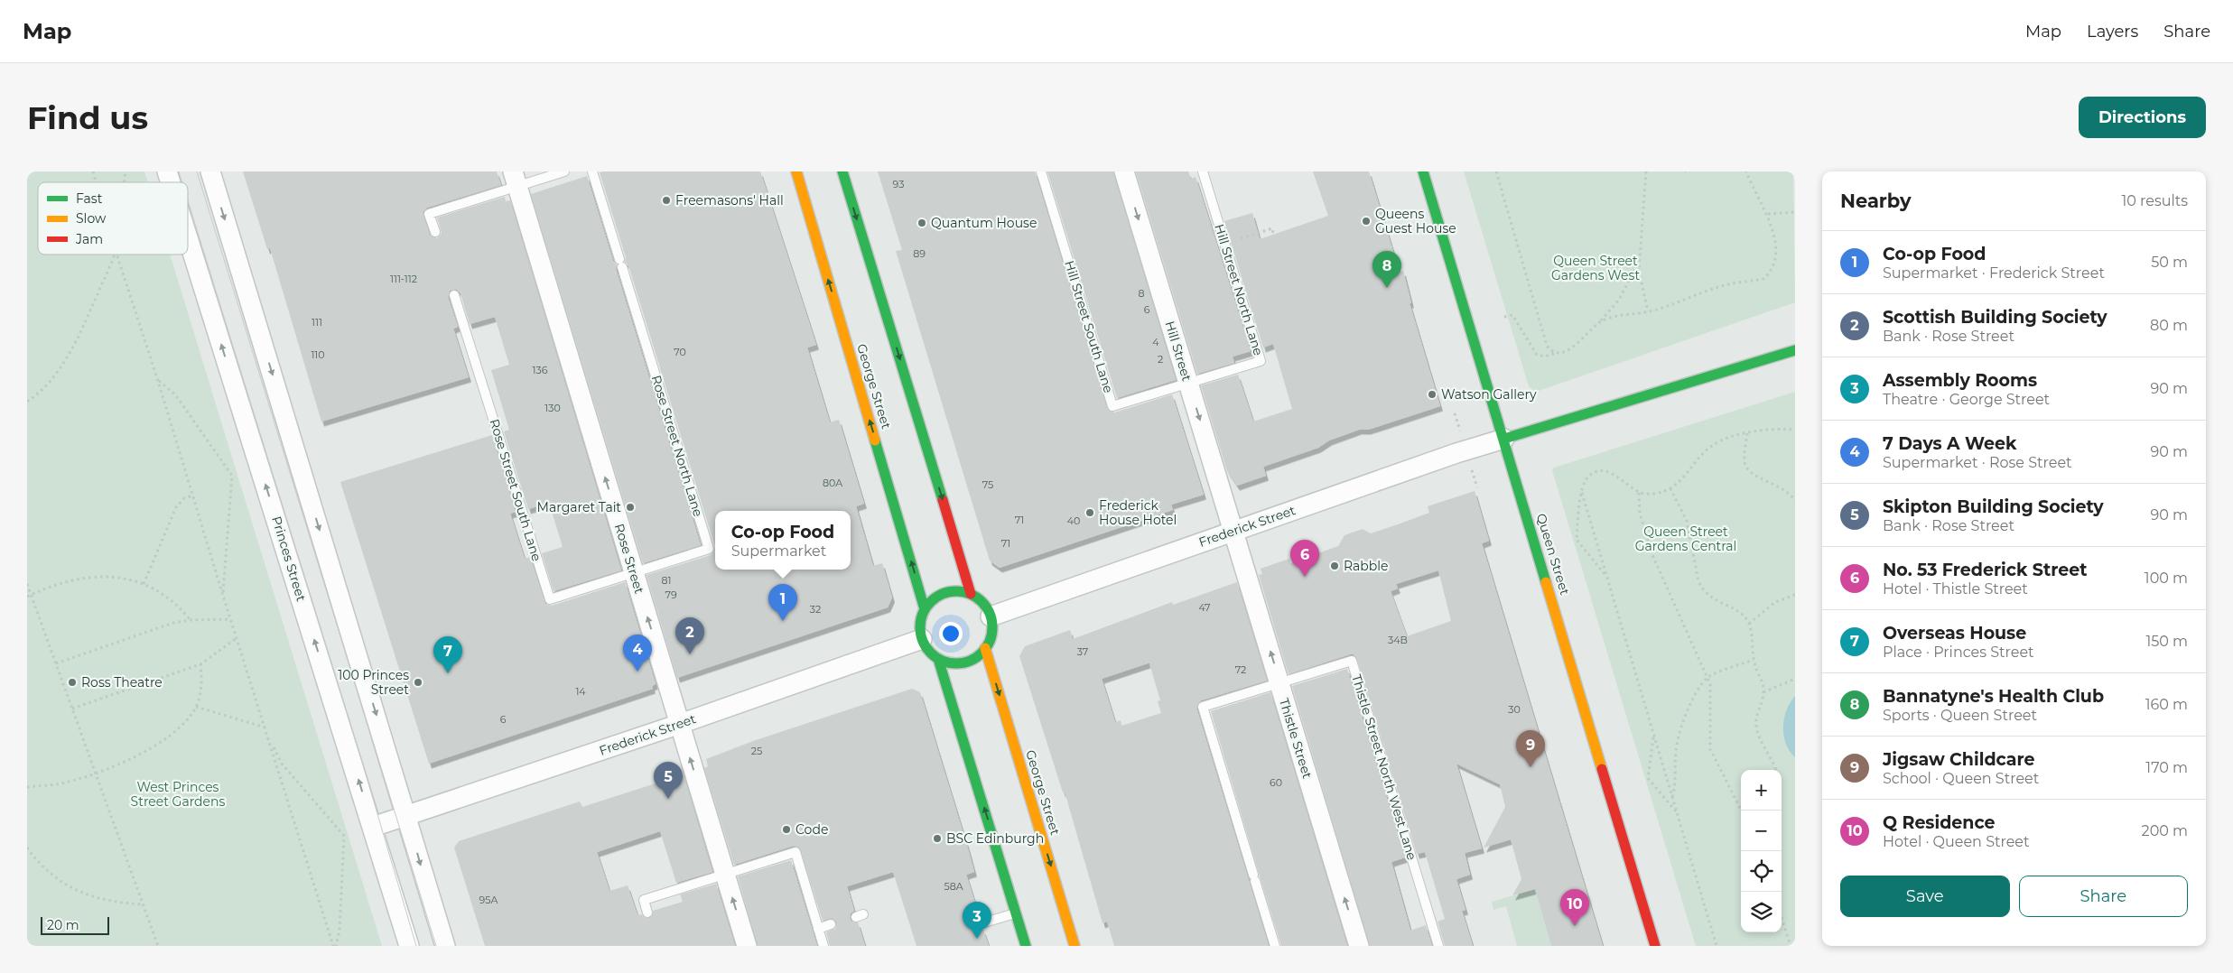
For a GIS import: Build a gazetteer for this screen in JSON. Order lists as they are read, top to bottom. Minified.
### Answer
{"streets":{"street":["Hill Street","George Street","Frederick Street","Queen Street","Princes Street","Rose Street","Thistle Street"],"lane":["Hill Street North Lane","Hill Street South Lane","Rose Street North Lane","Rose Street South Lane","Thistle Street North West Lane"]},"crossings":[["Hill Street North Lane","Hill Street South Lane"],["Hill Street North Lane","Hill Street"],["Hill Street South Lane","Hill Street"],["Hill Street","Frederick Street"],["Hill Street","Thistle Street"],["George Street","Frederick Street"],["Rose Street North Lane","Rose Street South Lane"],["Rose Street North Lane","Rose Street"],["Rose Street South Lane","Rose Street"],["Frederick Street","Queen Street"],["Frederick Street","Princes Street"],["Frederick Street","Rose Street"],["Frederick Street","Thistle Street"],["Thistle Street","Thistle Street North West Lane"]],"one_way":["Hill Street","Rose Street","Thistle Street"],"parks":["Queen Street Gardens West","Queen Street Gardens Central","West Princes Street Gardens"],"places":["Freemasons' Hall","Queens Guest House","Quantum House","Watson Gallery","Margaret Tait","Frederick House Hotel","Rabble","Ross Theatre","100 Princes Street","Code","BSC Edinburgh"],"house_numbers":["93","89","111-112","8","6","111","4","70","110","2","136","130","80A","75","71","40","71","81","79","47","32","34B","37","72","14","30","6","25","60","58A","95A"],"legend":["Fast","Slow","Jam"],"scale_bar":"20 m","page":{"header":"Map","nav":["Map","Layers","Share"],"buttons":["Directions",["Save","Share"]],"title":"Find us","heading":["Nearby","10 results"],"list":[{"mark":"1","name":"Co-op Food","note":"Supermarket · Frederick Street","value":"50 m"},{"mark":"2","name":"Scottish Building Society","note":"Bank · Rose Street","value":"80 m"},{"mark":"3","name":"Assembly Rooms","note":"Theatre · George Street","value":"90 m"},{"mark":"4","name":"7 Days A Week","note":"Supermarket · Rose Street","value":"90 m"},{"mark":"5","name":"Skipton Building Society","note":"Bank · Rose Street","value":"90 m"},{"mark":"6","name":"No. 53 Frederick Street","note":"Hotel · Thistle Street","value":"100 m"},{"mark":"7","name":"Overseas House","note":"Place · Princes Street","value":"150 m"},{"mark":"8","name":"Bannatyne's Health Club","note":"Sports · Queen Street","value":"160 m"},{"mark":"9","name":"Jigsaw Childcare","note":"School · Queen Street","value":"170 m"},{"mark":"10","name":"Q Residence","note":"Hotel · Queen Street","value":"200 m"}],"pins":["8","6","1","2","4","7","9","5","10","3"],"popup":["Co-op Food","Supermarket"],"map_buttons":["+","−"],"scale":"20 m"}}
